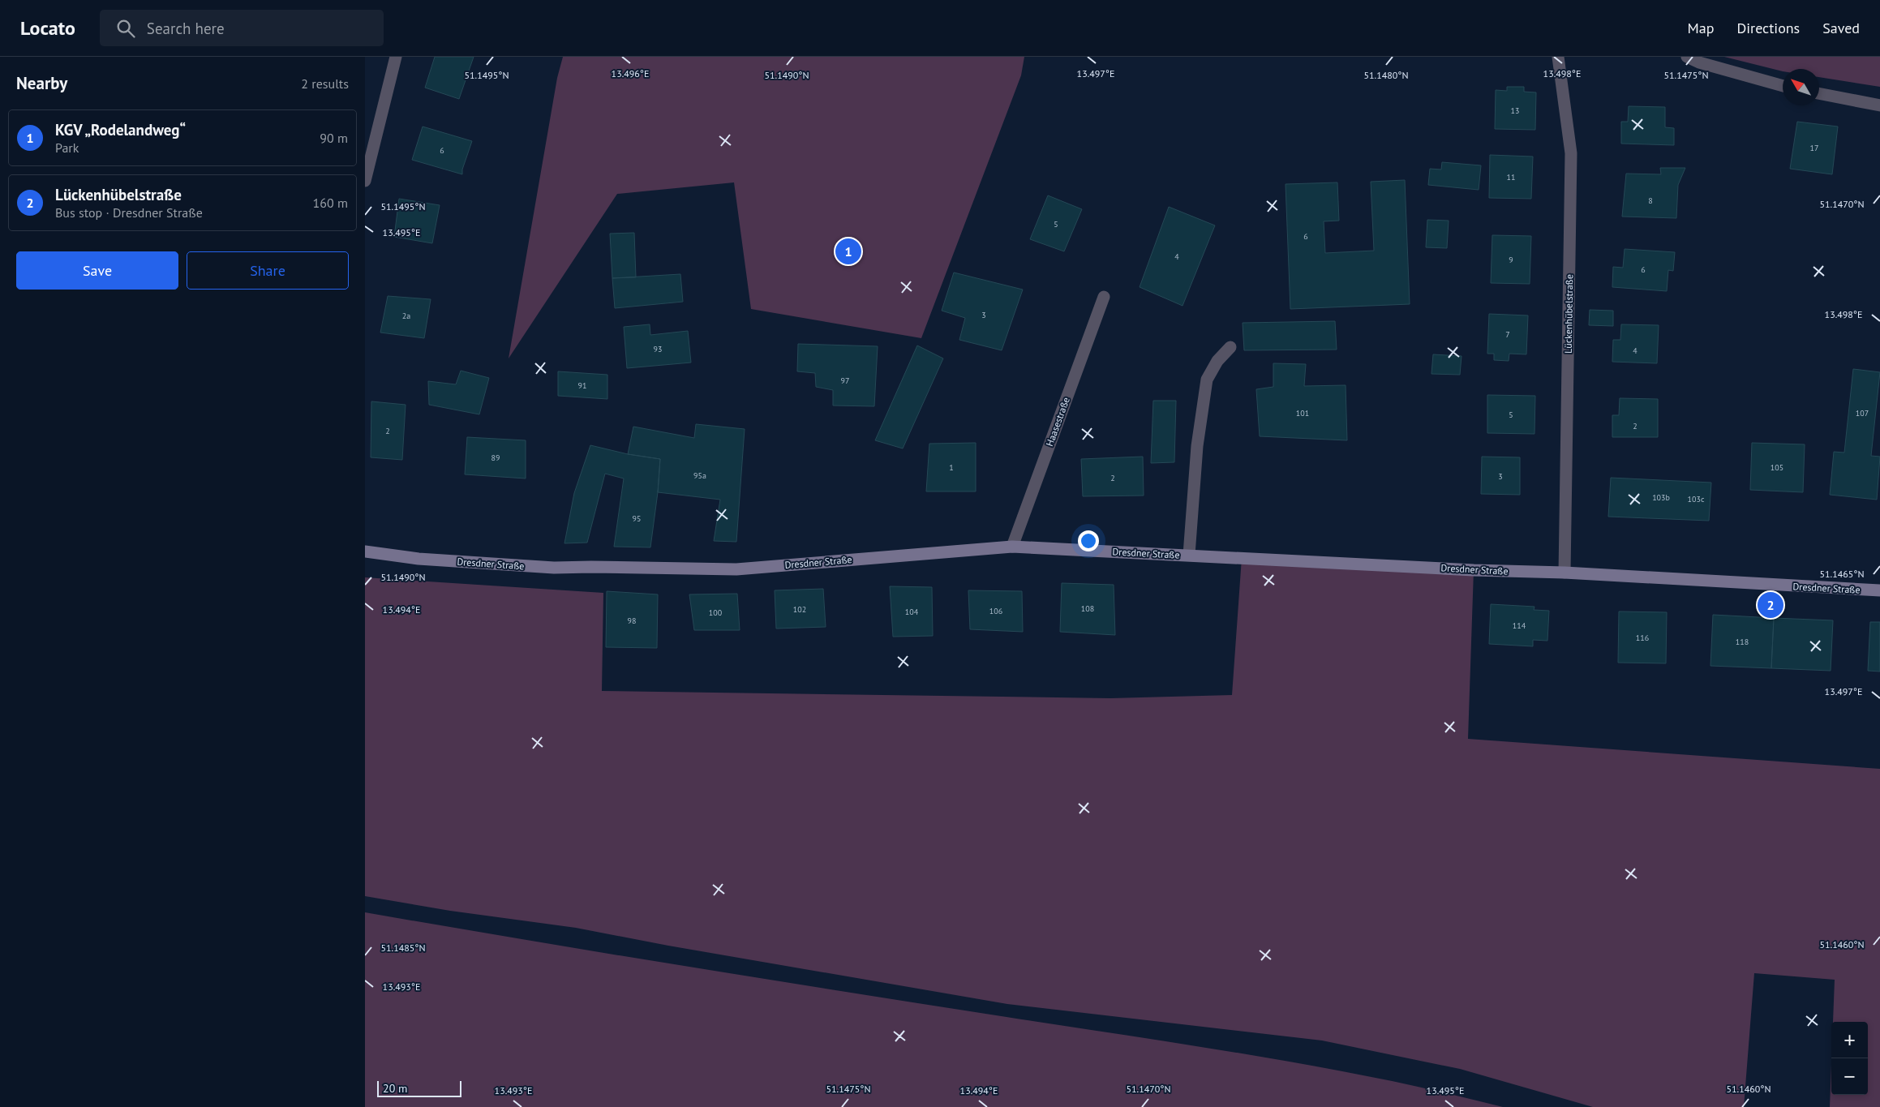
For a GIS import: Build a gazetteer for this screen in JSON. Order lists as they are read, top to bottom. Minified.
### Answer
{"streets":{"main road":["Dresdner Straße"],"street":["Lückenhübelstraße","Haasestraße"]},"crossings":[["Lückenhübelstraße","Dresdner Straße"],["Haasestraße","Dresdner Straße"]],"house_numbers":["13","17","6","11","8","5","6","4","9","6","3","2a","7","93","4","97","91","101","107","5","2","2","89","1","105","95a","3","2","103b","103c","95","108","102","106","104","100","98","114","116","118"],"scale_bar":"20 m","north":"top left","page":{"header":"Locato","search":"Search here","nav":["Map","Directions","Saved"],"heading":["Nearby","2 results"],"list":[{"mark":"1","name":"KGV „Rodelandweg“","note":"Park","value":"90 m"},{"mark":"2","name":"Lückenhübelstraße","note":"Bus stop · Dresdner Straße","value":"160 m"}],"pins":["1","2"],"buttons":["Save","Share"],"map_buttons":["+","−"],"scale":"20 m"},"coordinates":["13.498°E","13.496°E","13.497°E","51.1495°N","51.1490°N","51.1480°N","51.1475°N","51.1470°N","13.495°E","51.1465°N","13.494°E","51.1460°N","51.1485°N","13.493°E"]}
